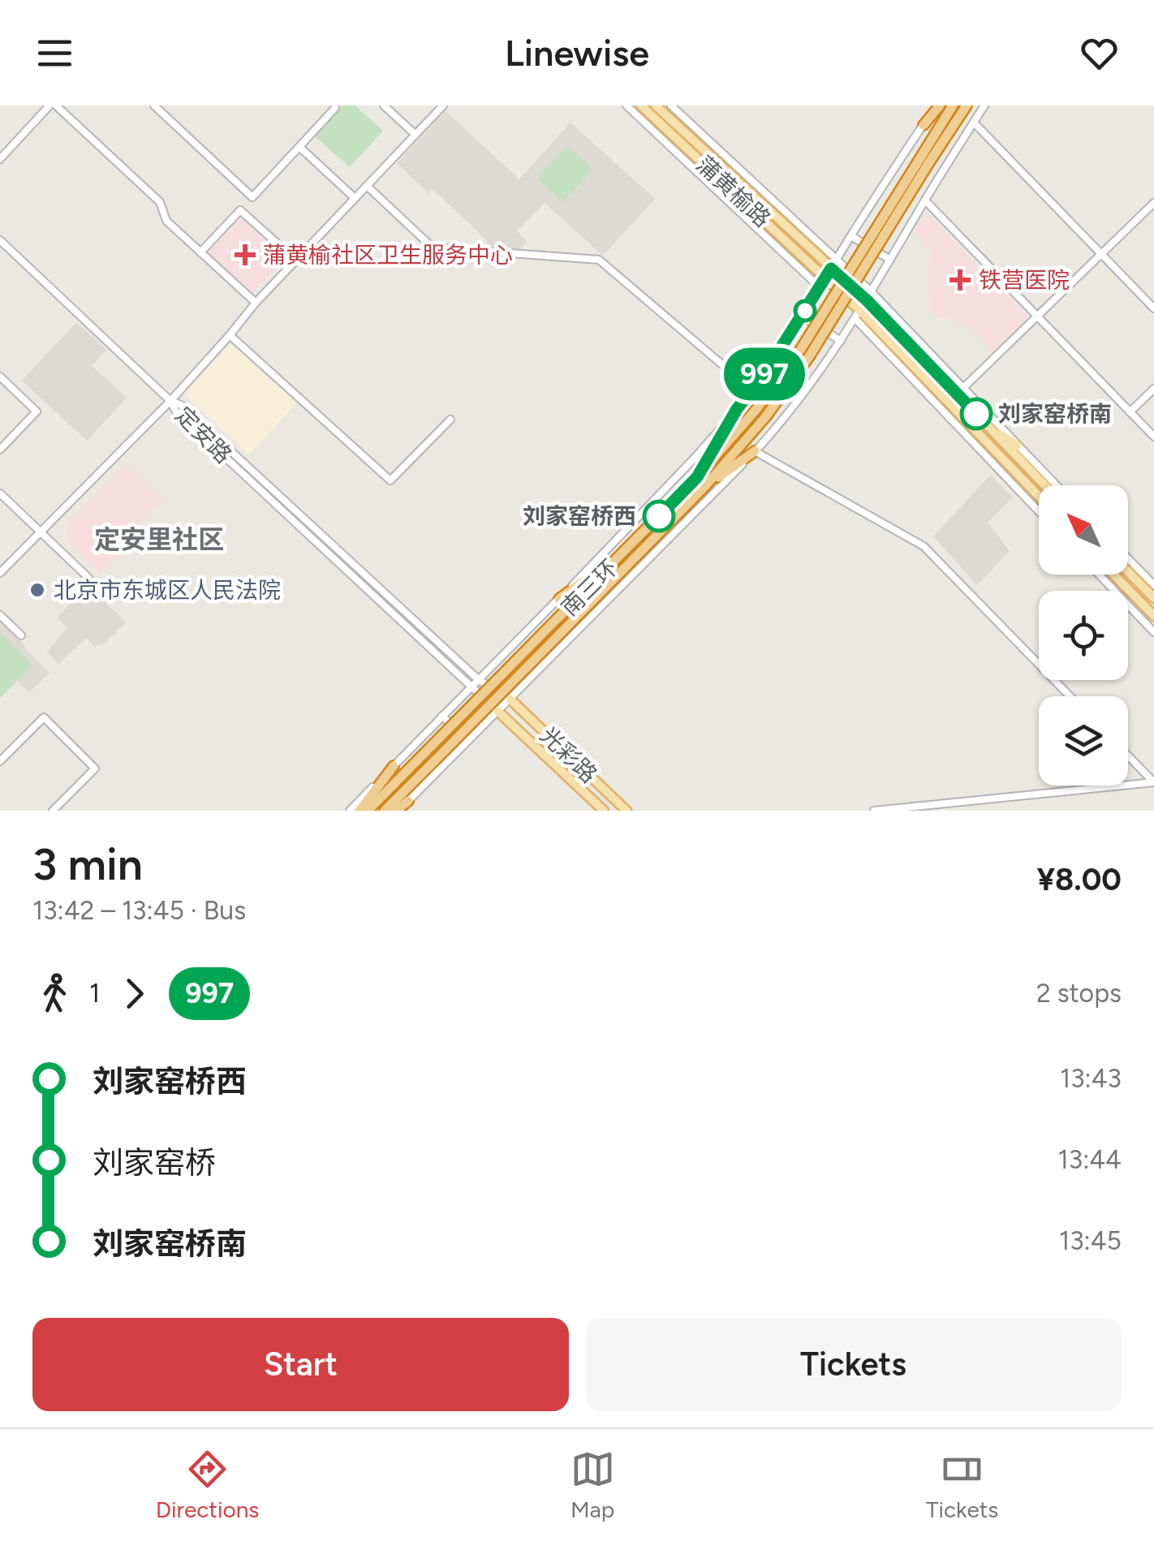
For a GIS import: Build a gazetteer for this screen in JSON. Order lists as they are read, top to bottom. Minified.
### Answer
{"streets":{"highway":["南三环"],"main road":["蒲黄榆路","光彩路"],"street":["定安路"]},"crossings":[["定安路","光彩路"]],"districts":["定安里社区"],"places":{"health":["蒲黄榆社区卫生服务中心","铁营医院"],"other":["刘家窑桥南","刘家窑桥西","北京市东城区人民法院"]},"lines":["bus line 997"],"north":"top left","page":{"header":"Linewise","on_map":"997","heading":["3 min","13:42 – 13:45 · Bus","¥8.00"],"legs":["1","997","2 stops"],"list":[{"name":"刘家窑桥西","value":"13:43"},{"name":"刘家窑桥","value":"13:44"},{"name":"刘家窑桥南","value":"13:45"}],"buttons":["Start","Tickets"],"tabs":["Directions","Map","Tickets"]}}
